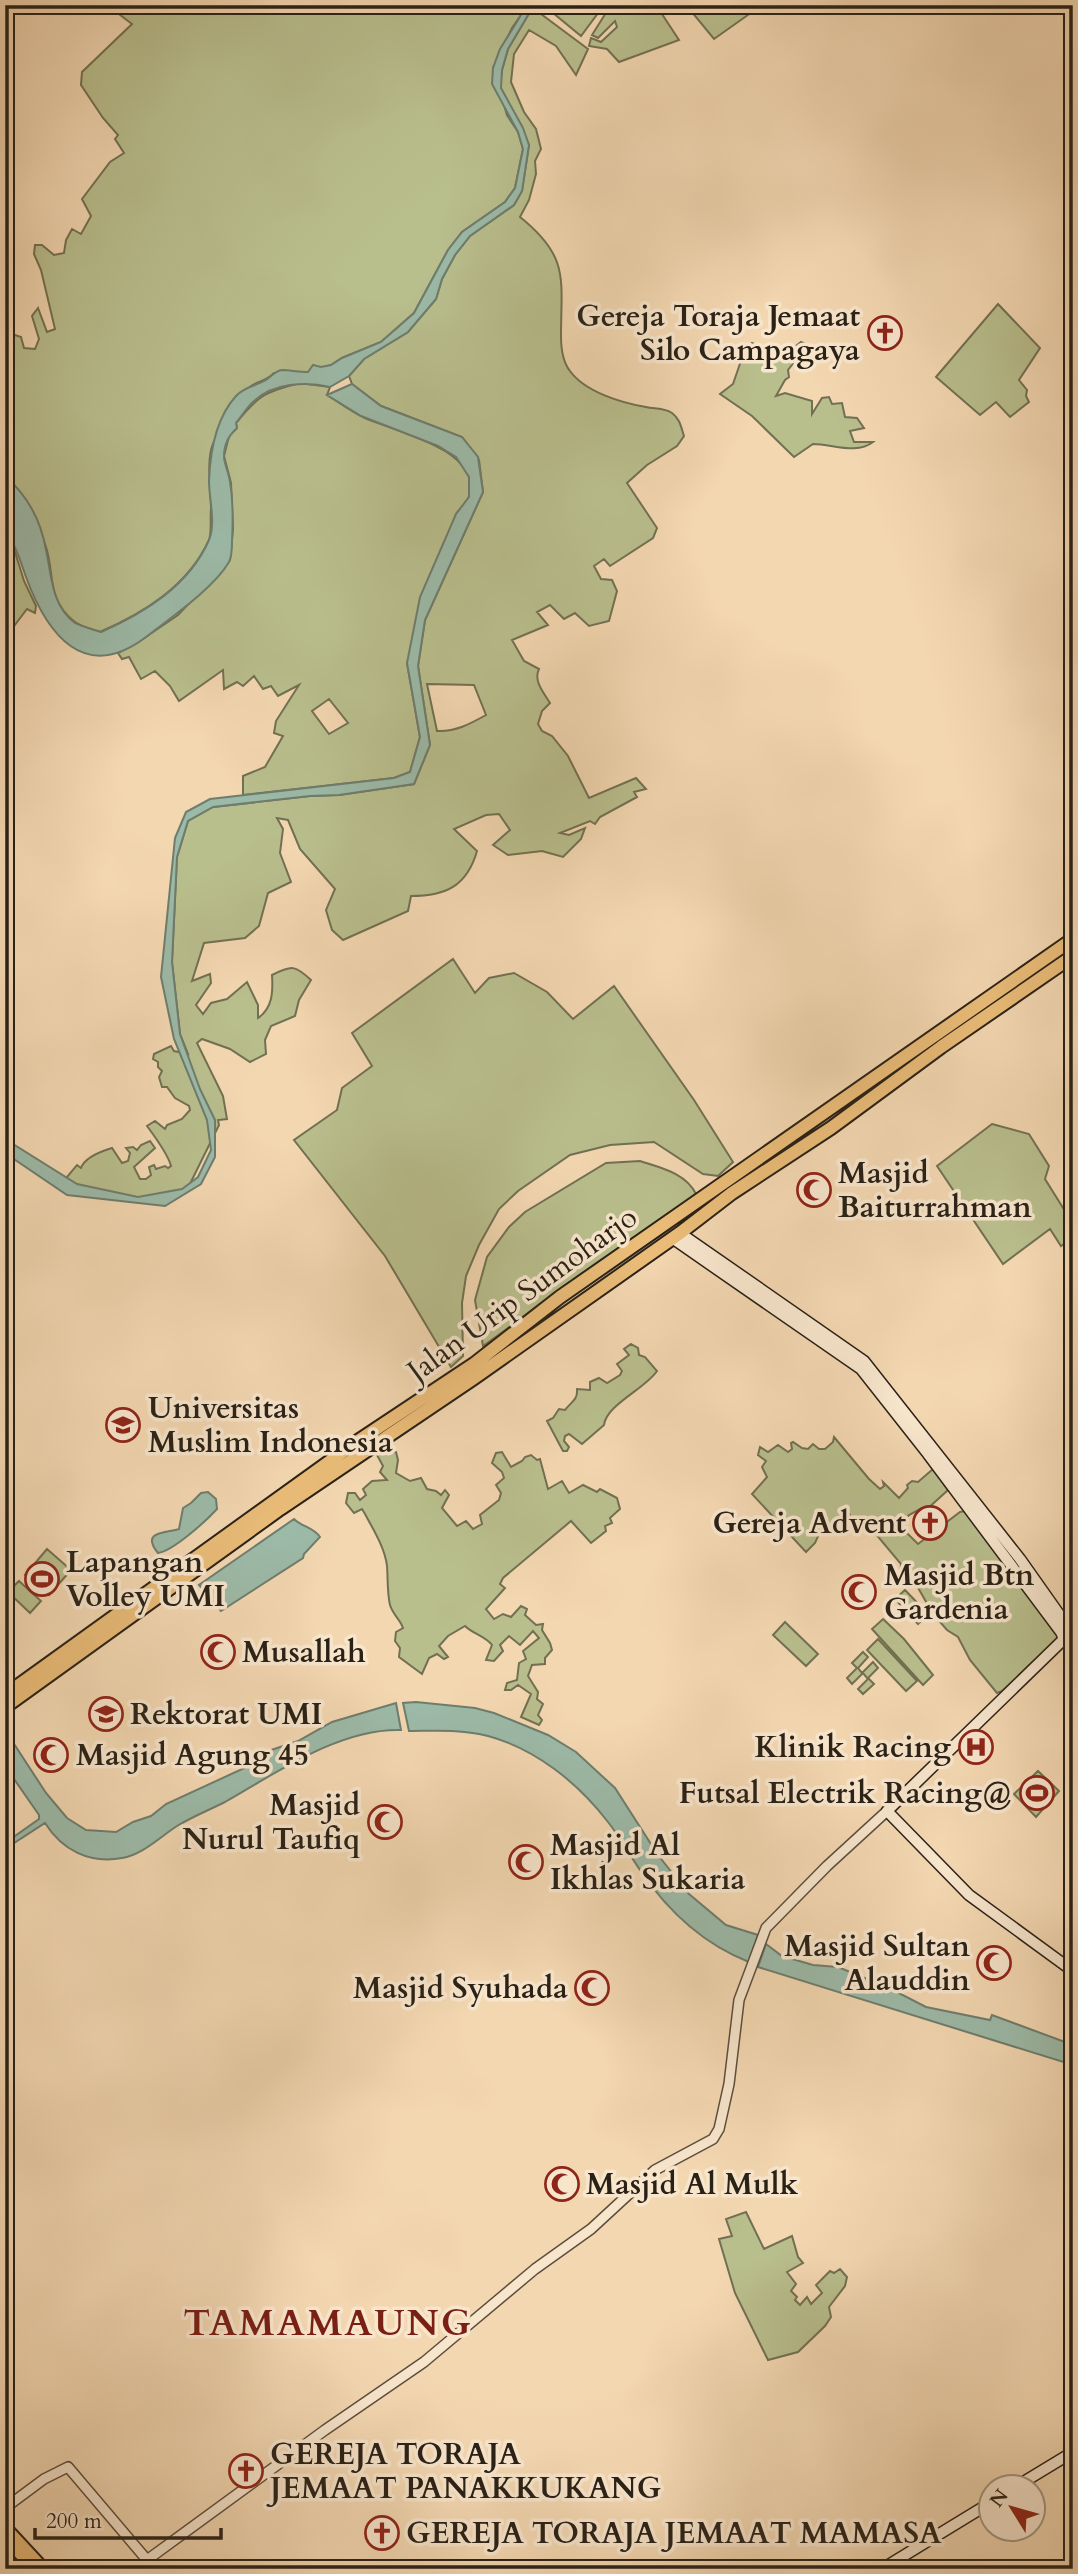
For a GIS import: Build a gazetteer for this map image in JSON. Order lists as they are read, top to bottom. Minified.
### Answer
{"streets":{"highway":["Jalan Urip Sumoharjo"]},"districts":["TAMAMAUNG"],"places":{"church":["Gereja Toraja Jemaat Silo Campagaya","Gereja Advent","GEREJA TORAJA JEMAAT PANAKKUKANG","GEREJA TORAJA JEMAAT MAMASA"],"mosque":["Masjid Baiturrahman","Masjid Btn Gardenia","Musallah","Masjid Agung 45","Masjid Nurul Taufiq","Masjid Al Ikhlas Sukaria","Masjid Sultan Alauddin","Masjid Syuhada","Masjid Al Mulk"],"school or university":["Universitas Muslim Indonesia","Rektorat UMI"],"sports":["Lapangan Volley UMI","Futsal Electrik Racing@"],"hospital":["Klinik Racing"]},"scale_bar":"200 m","north":"top left"}
